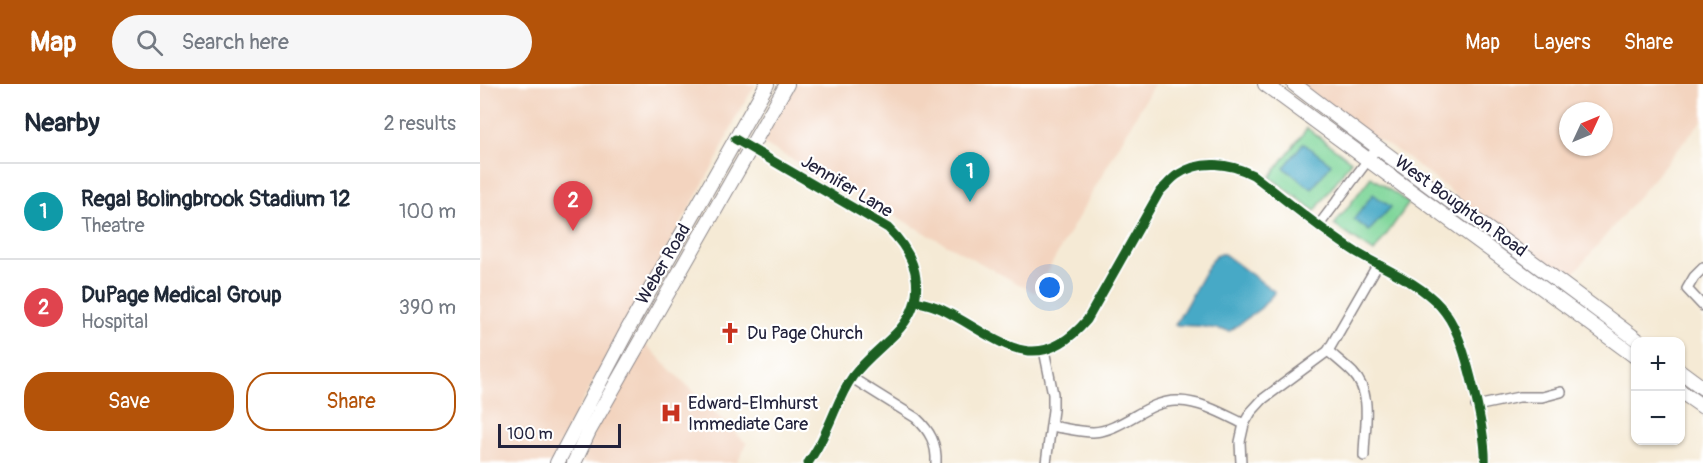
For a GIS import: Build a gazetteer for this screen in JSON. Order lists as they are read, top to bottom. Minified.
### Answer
{"streets":{"main road":["West Boughton Road","Weber Road"],"street":["Jennifer Lane"]},"crossings":[["Jennifer Lane","Weber Road"]],"places":{"church":["Du Page Church"],"hospital":["Edward-Elmhurst Immediate Care"]},"scale_bar":"100 m","north":"top right","page":{"header":"Map","search":"Search here","nav":["Map","Layers","Share"],"heading":["Nearby","2 results"],"pins":["1","2"],"list":[{"mark":"1","name":"Regal Bolingbrook Stadium 12","note":"Theatre","value":"100 m"},{"mark":"2","name":"DuPage Medical Group","note":"Hospital","value":"390 m"}],"map_buttons":["+","−"],"buttons":["Save","Share"],"scale":"100 m"}}
